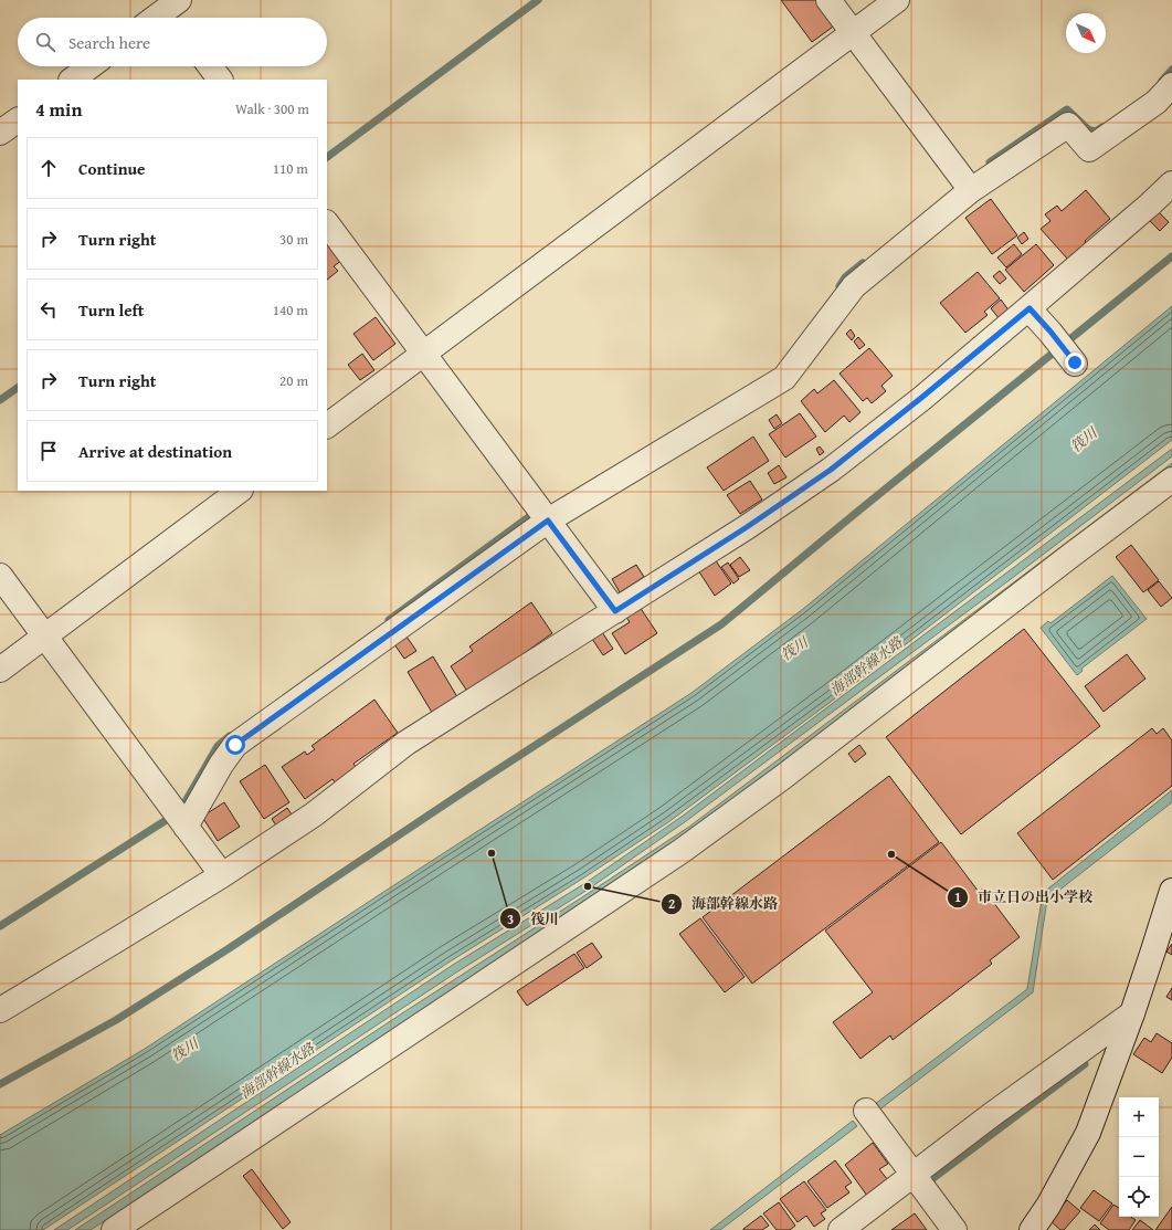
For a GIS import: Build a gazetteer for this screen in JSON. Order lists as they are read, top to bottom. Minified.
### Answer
{"water":["筏川","海部幹線水路"],"places":["筏川","市立日の出小学校","海部幹線水路"],"north":"bottom right","page":{"search":"Search here","heading":["4 min","Walk · 300 m"],"list":[["Continue","110 m"],["Turn right","30 m"],["Turn left","140 m"],["Turn right","20 m"],"Arrive at destination"],"map_buttons":["+","−"]}}
